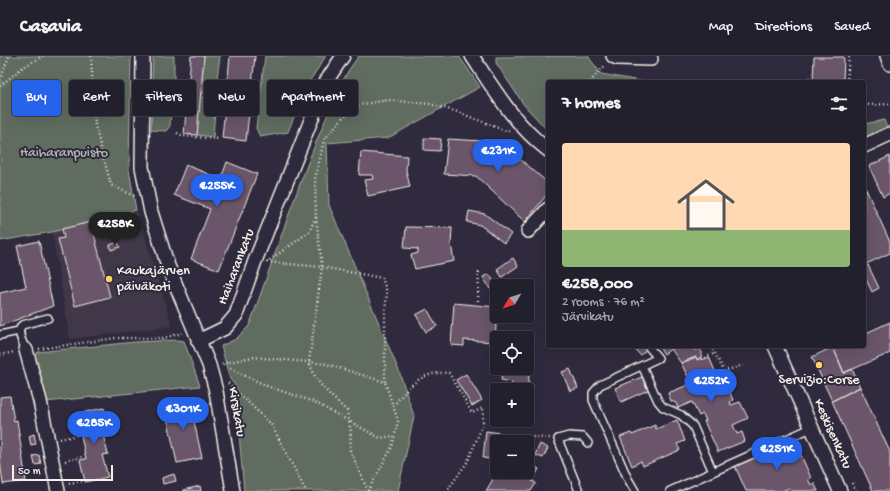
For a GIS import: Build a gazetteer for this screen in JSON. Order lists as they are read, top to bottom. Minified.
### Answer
{"streets":{"street":["Haiharankatu","Kirsikatu","Keskisenkatu"]},"crossings":[["Haiharankatu","Kirsikatu"]],"parks":["Haiharanpuisto"],"places":["Kaukajärven päiväkoti","Servizio:Corse"],"scale_bar":"50 m","north":"bottom left","page":{"header":"Casavia","nav":["Map","Directions","Saved"],"chip":["Buy","Rent","Filters","New","Apartment"],"heading":"7 homes","list":[{"name":"€258,000","note":"2 rooms · 76 m² · Järvikatu"}],"price":["€231K","€255K","€258K","€252K","€301K","€285K","€251K"],"map_buttons":["+","−"],"scale":"50 m"}}
